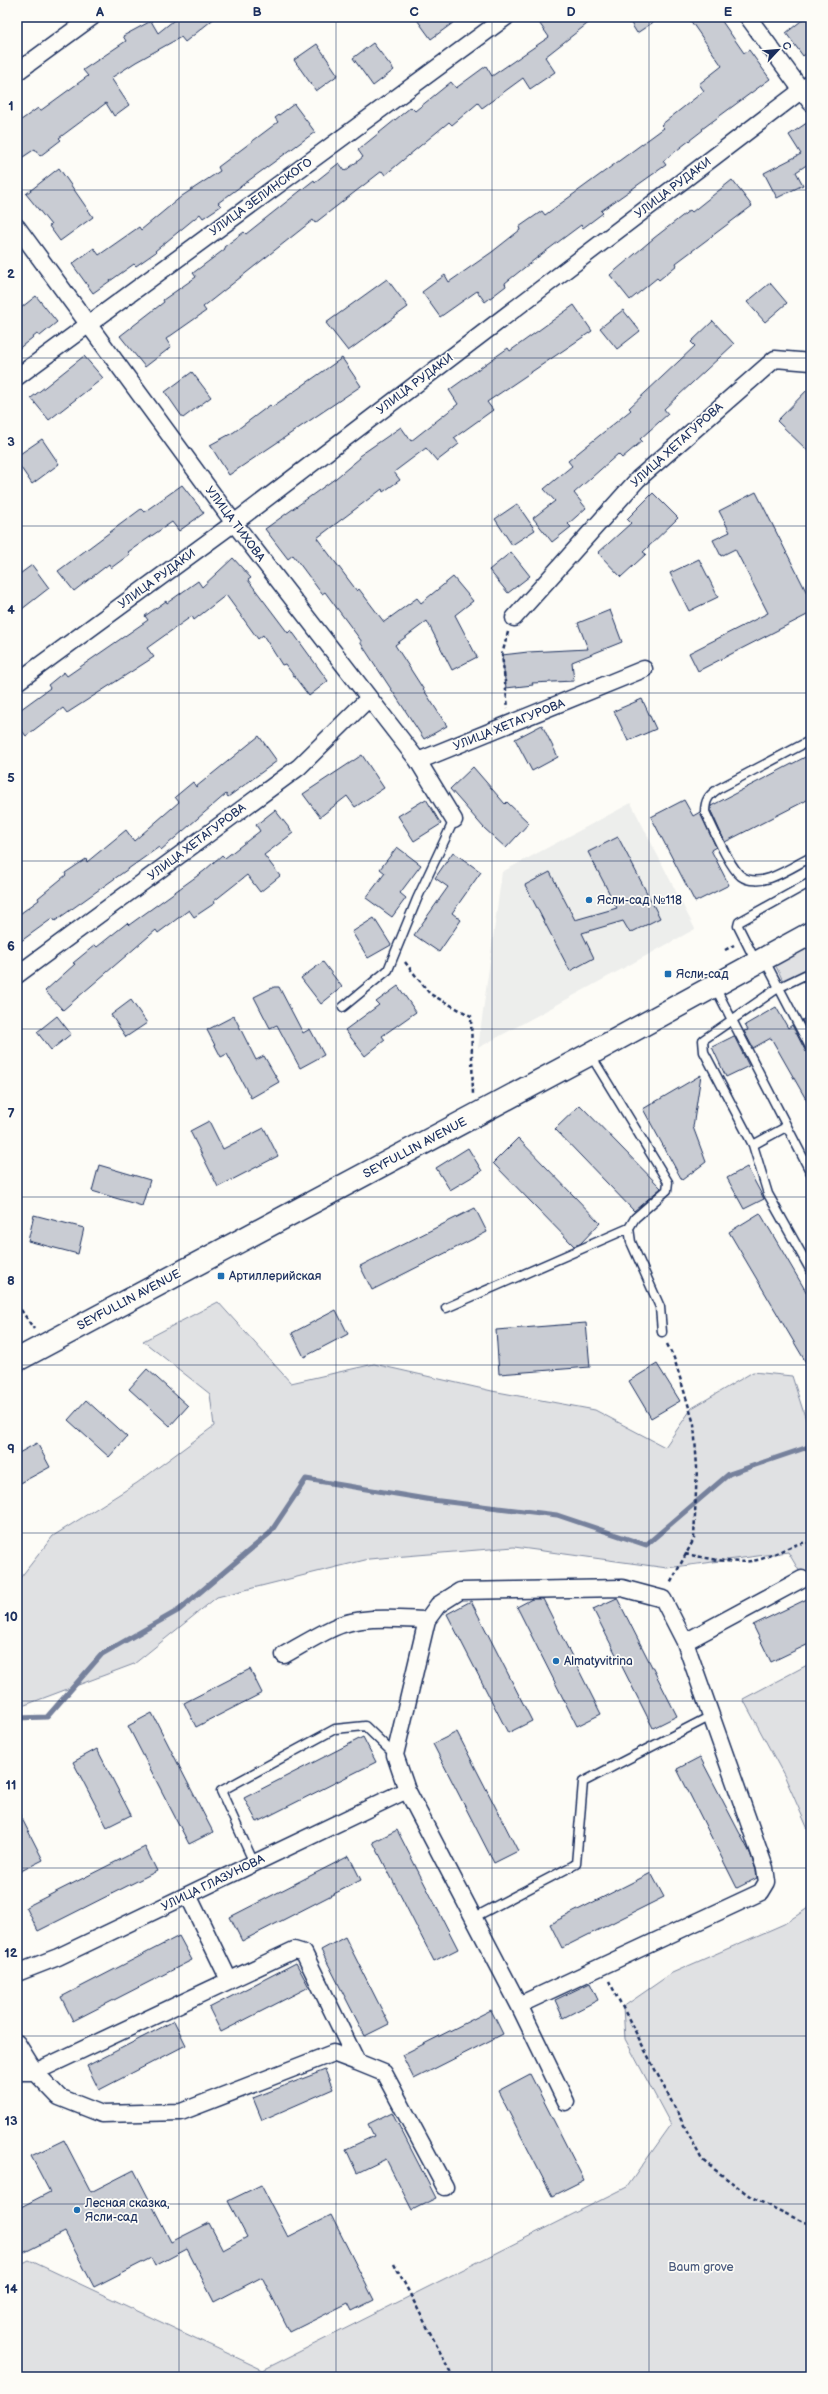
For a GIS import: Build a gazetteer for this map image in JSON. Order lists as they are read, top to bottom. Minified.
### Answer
{"streets":{"main road":["SEYFULLIN AVENUE"],"street":["УЛИЦА РУДАКИ","УЛИЦА ЗЕЛИНСКОГО","УЛИЦА ХЕТАГУРОВА","УЛИЦА ТИХОВА","УЛИЦА ГЛАЗУНОВА"]},"crossings":[["УЛИЦА РУДАКИ","УЛИЦА ТИХОВА"],["УЛИЦА ЗЕЛИНСКОГО","УЛИЦА ТИХОВА"],["УЛИЦА ХЕТАГУРОВА","УЛИЦА ТИХОВА"]],"parks":["Baum grove"],"places":{"other":["Ясли-сад №118","Almatyvitrina","Лесная сказка, Ясли-сад"],"transit":["Ясли-сад","Артиллерийская"]},"north":"top right","grid":{"columns":["A","B","C","D","E"],"rows":["1","2","3","4","5","6","7","8","9","10","11","12","13","14"]}}
